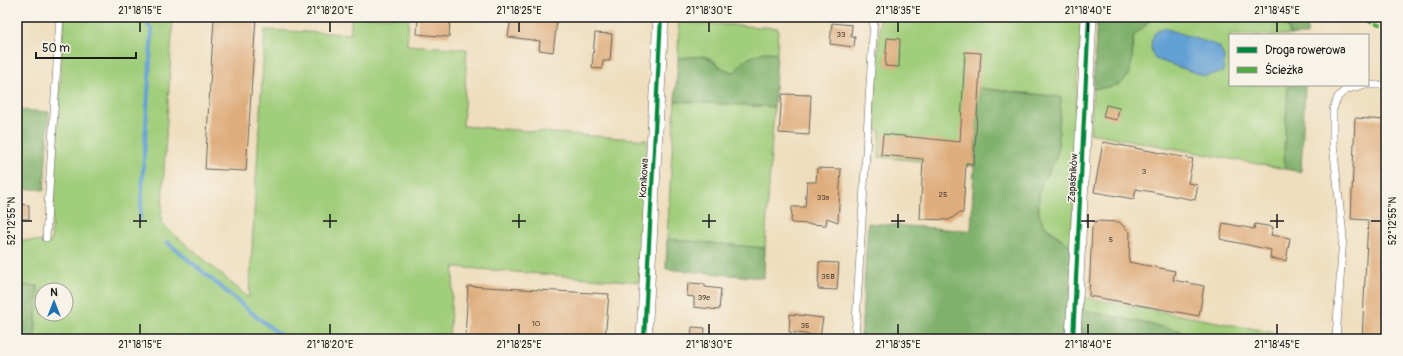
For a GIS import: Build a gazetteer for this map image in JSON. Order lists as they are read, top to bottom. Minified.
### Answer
{"streets":{"street":["Konikowa","Zapaśników"]},"house_numbers":["33","3","25","33a","5","35B","39e","10","35"],"legend":["Droga rowerowa","Ścieżka"],"scale_bar":"50 m","north":"top","coordinates":["21°18'15\"E","21°18'20\"E","21°18'25\"E","21°18'30\"E","21°18'35\"E","21°18'40\"E","21°18'45\"E","52°12'55\"N"]}
